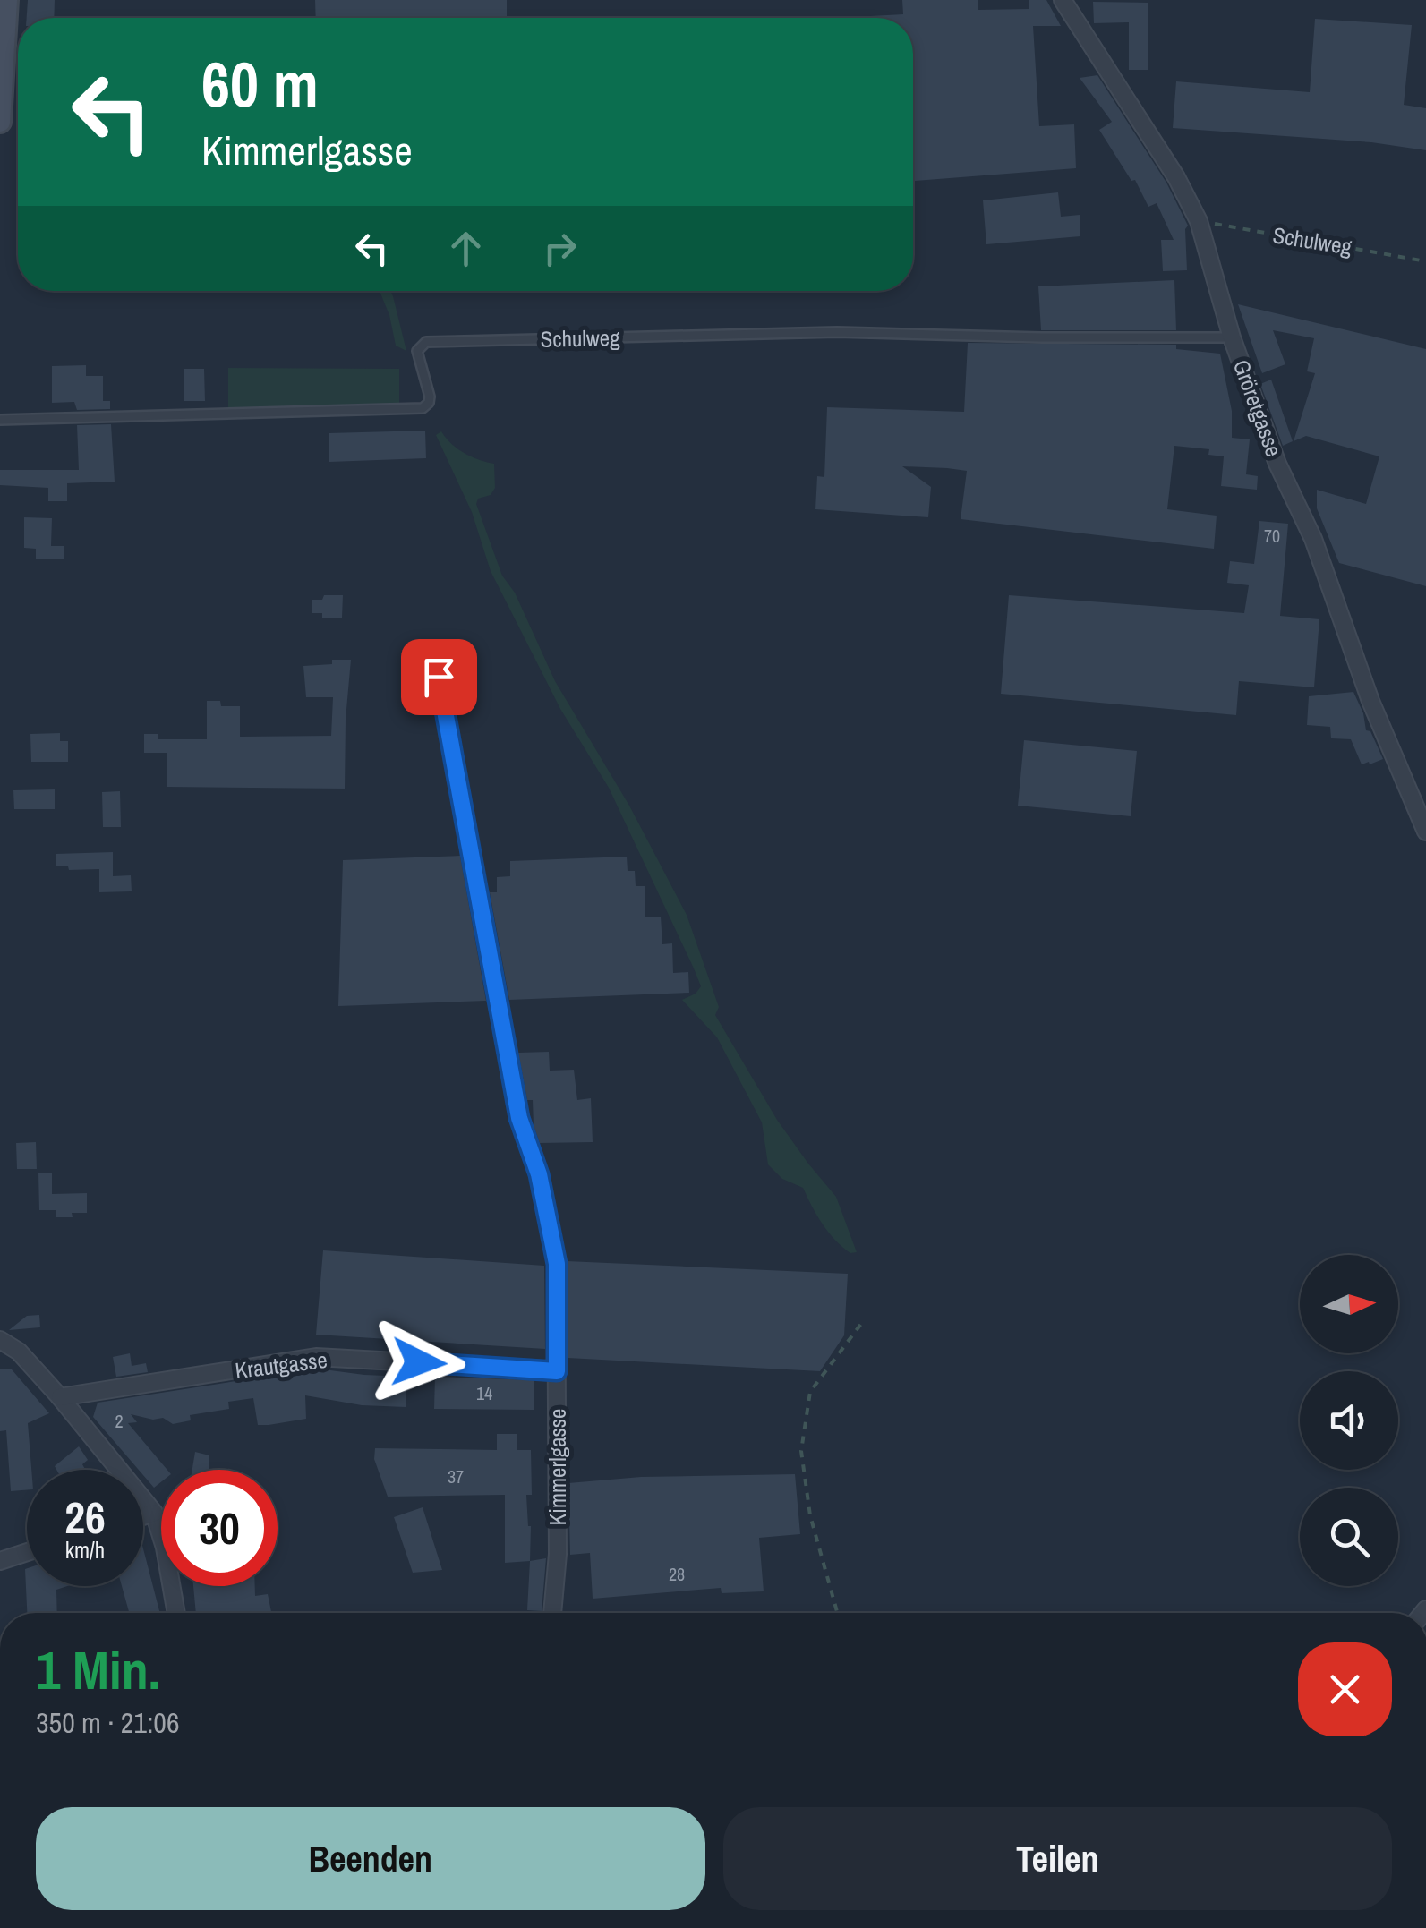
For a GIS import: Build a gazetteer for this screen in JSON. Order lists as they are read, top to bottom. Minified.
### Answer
{"streets":{"street":["Gröretgasse","Krautgasse","Kimmerlgasse"],"lane":["Schulweg"]},"crossings":[["Schulweg","Gröretgasse"],["Krautgasse","Kimmerlgasse"]],"house_numbers":["70","14","2","37","28"],"north":"right","page":{"turn":["60 m","Kimmerlgasse"],"speed":"26 km/h","limit":"30","heading":["1 Min.","350 m · 21:06"],"buttons":["Beenden","Teilen"]}}
